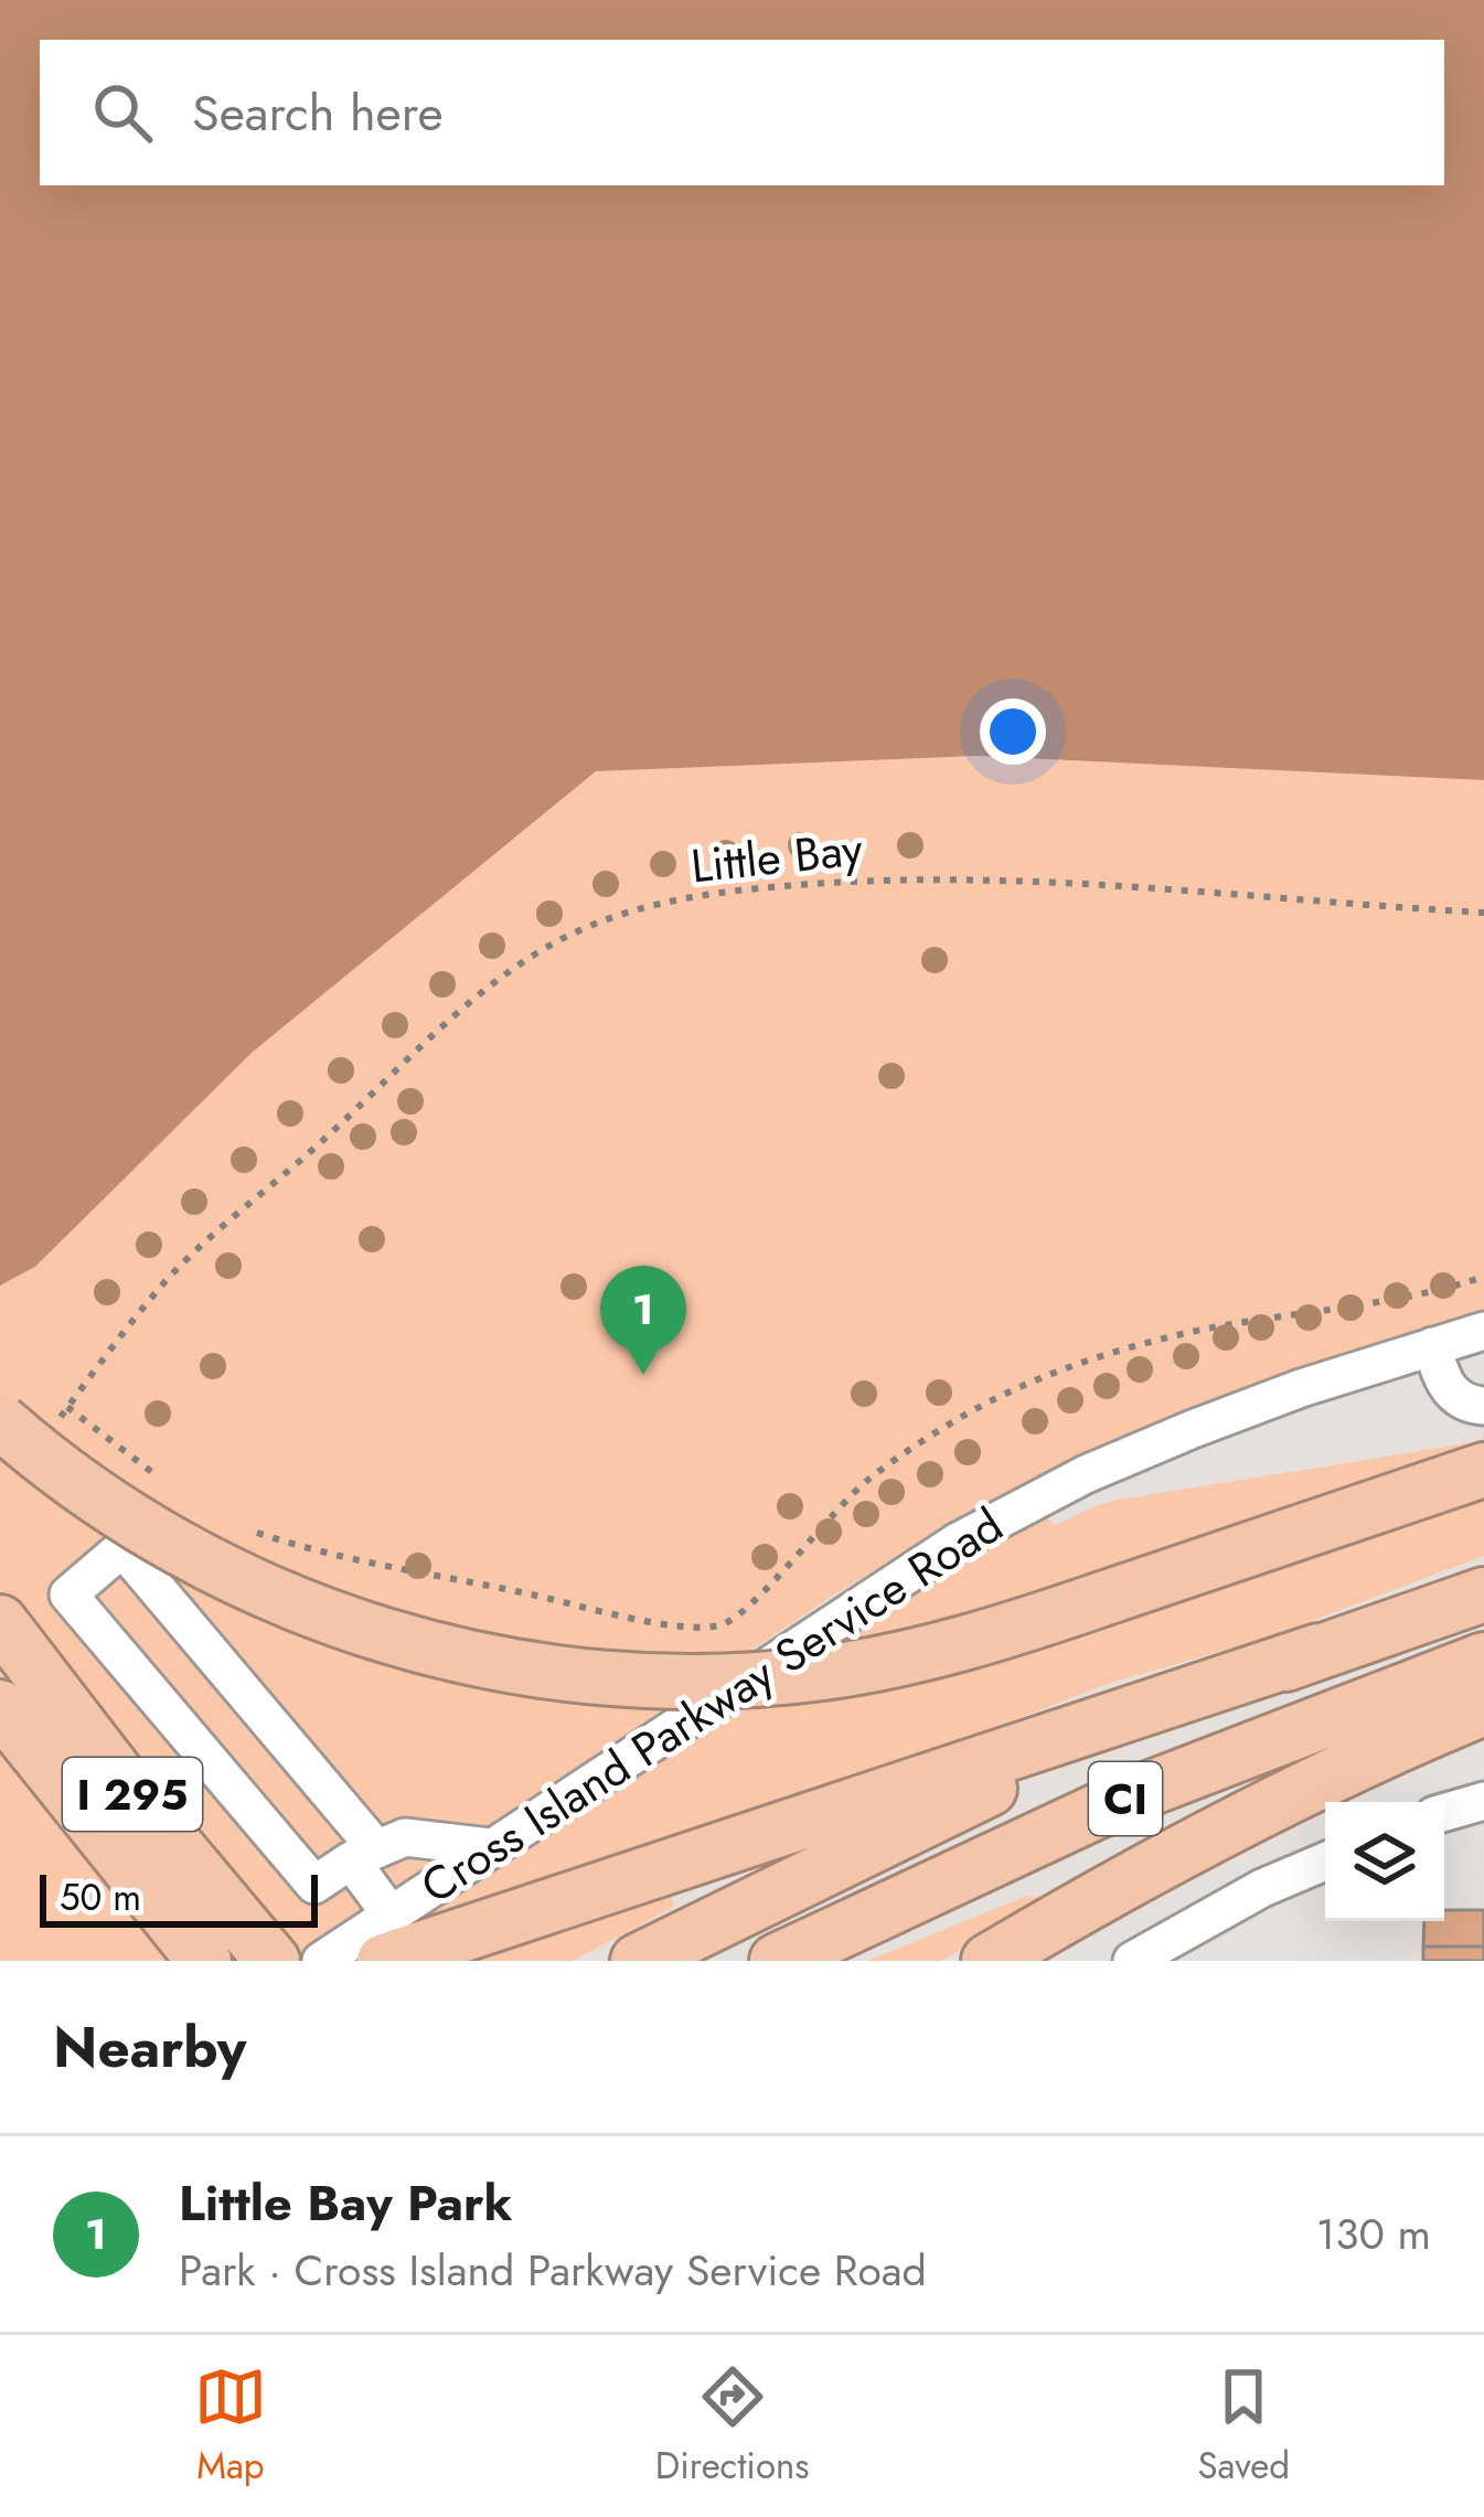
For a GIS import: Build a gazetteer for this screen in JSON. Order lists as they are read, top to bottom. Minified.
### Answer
{"streets":{"highway":["I 295","CI"],"street":["Cross Island Parkway Service Road"],"path":["Little Bay"]},"scale_bar":"50 m","page":{"search":"Search here","pins":"1","scale":"50 m","heading":"Nearby","list":[{"mark":"1","name":"Little Bay Park","note":"Park · Cross Island Parkway Service Road","value":"130 m"}],"nav":["Map","Directions","Saved"]}}
